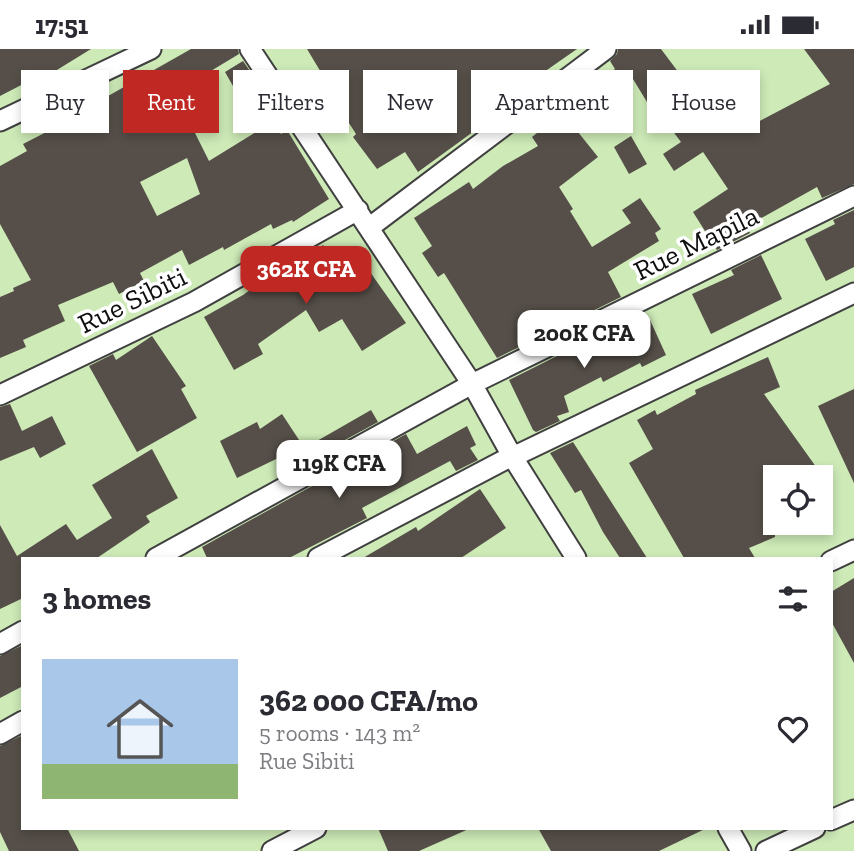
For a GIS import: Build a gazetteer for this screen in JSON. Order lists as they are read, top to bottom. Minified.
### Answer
{"streets":{"street":["Rue Mapila","Rue Sibiti"]},"page":{"status":"17:51","chip":["Buy","Rent","Filters","New","Apartment","House"],"price":["362K CFA","200K CFA","119K CFA"],"heading":"3 homes","list":[{"name":"362 000 CFA/mo","note":"5 rooms · 143 m² · Rue Sibiti"}]}}
